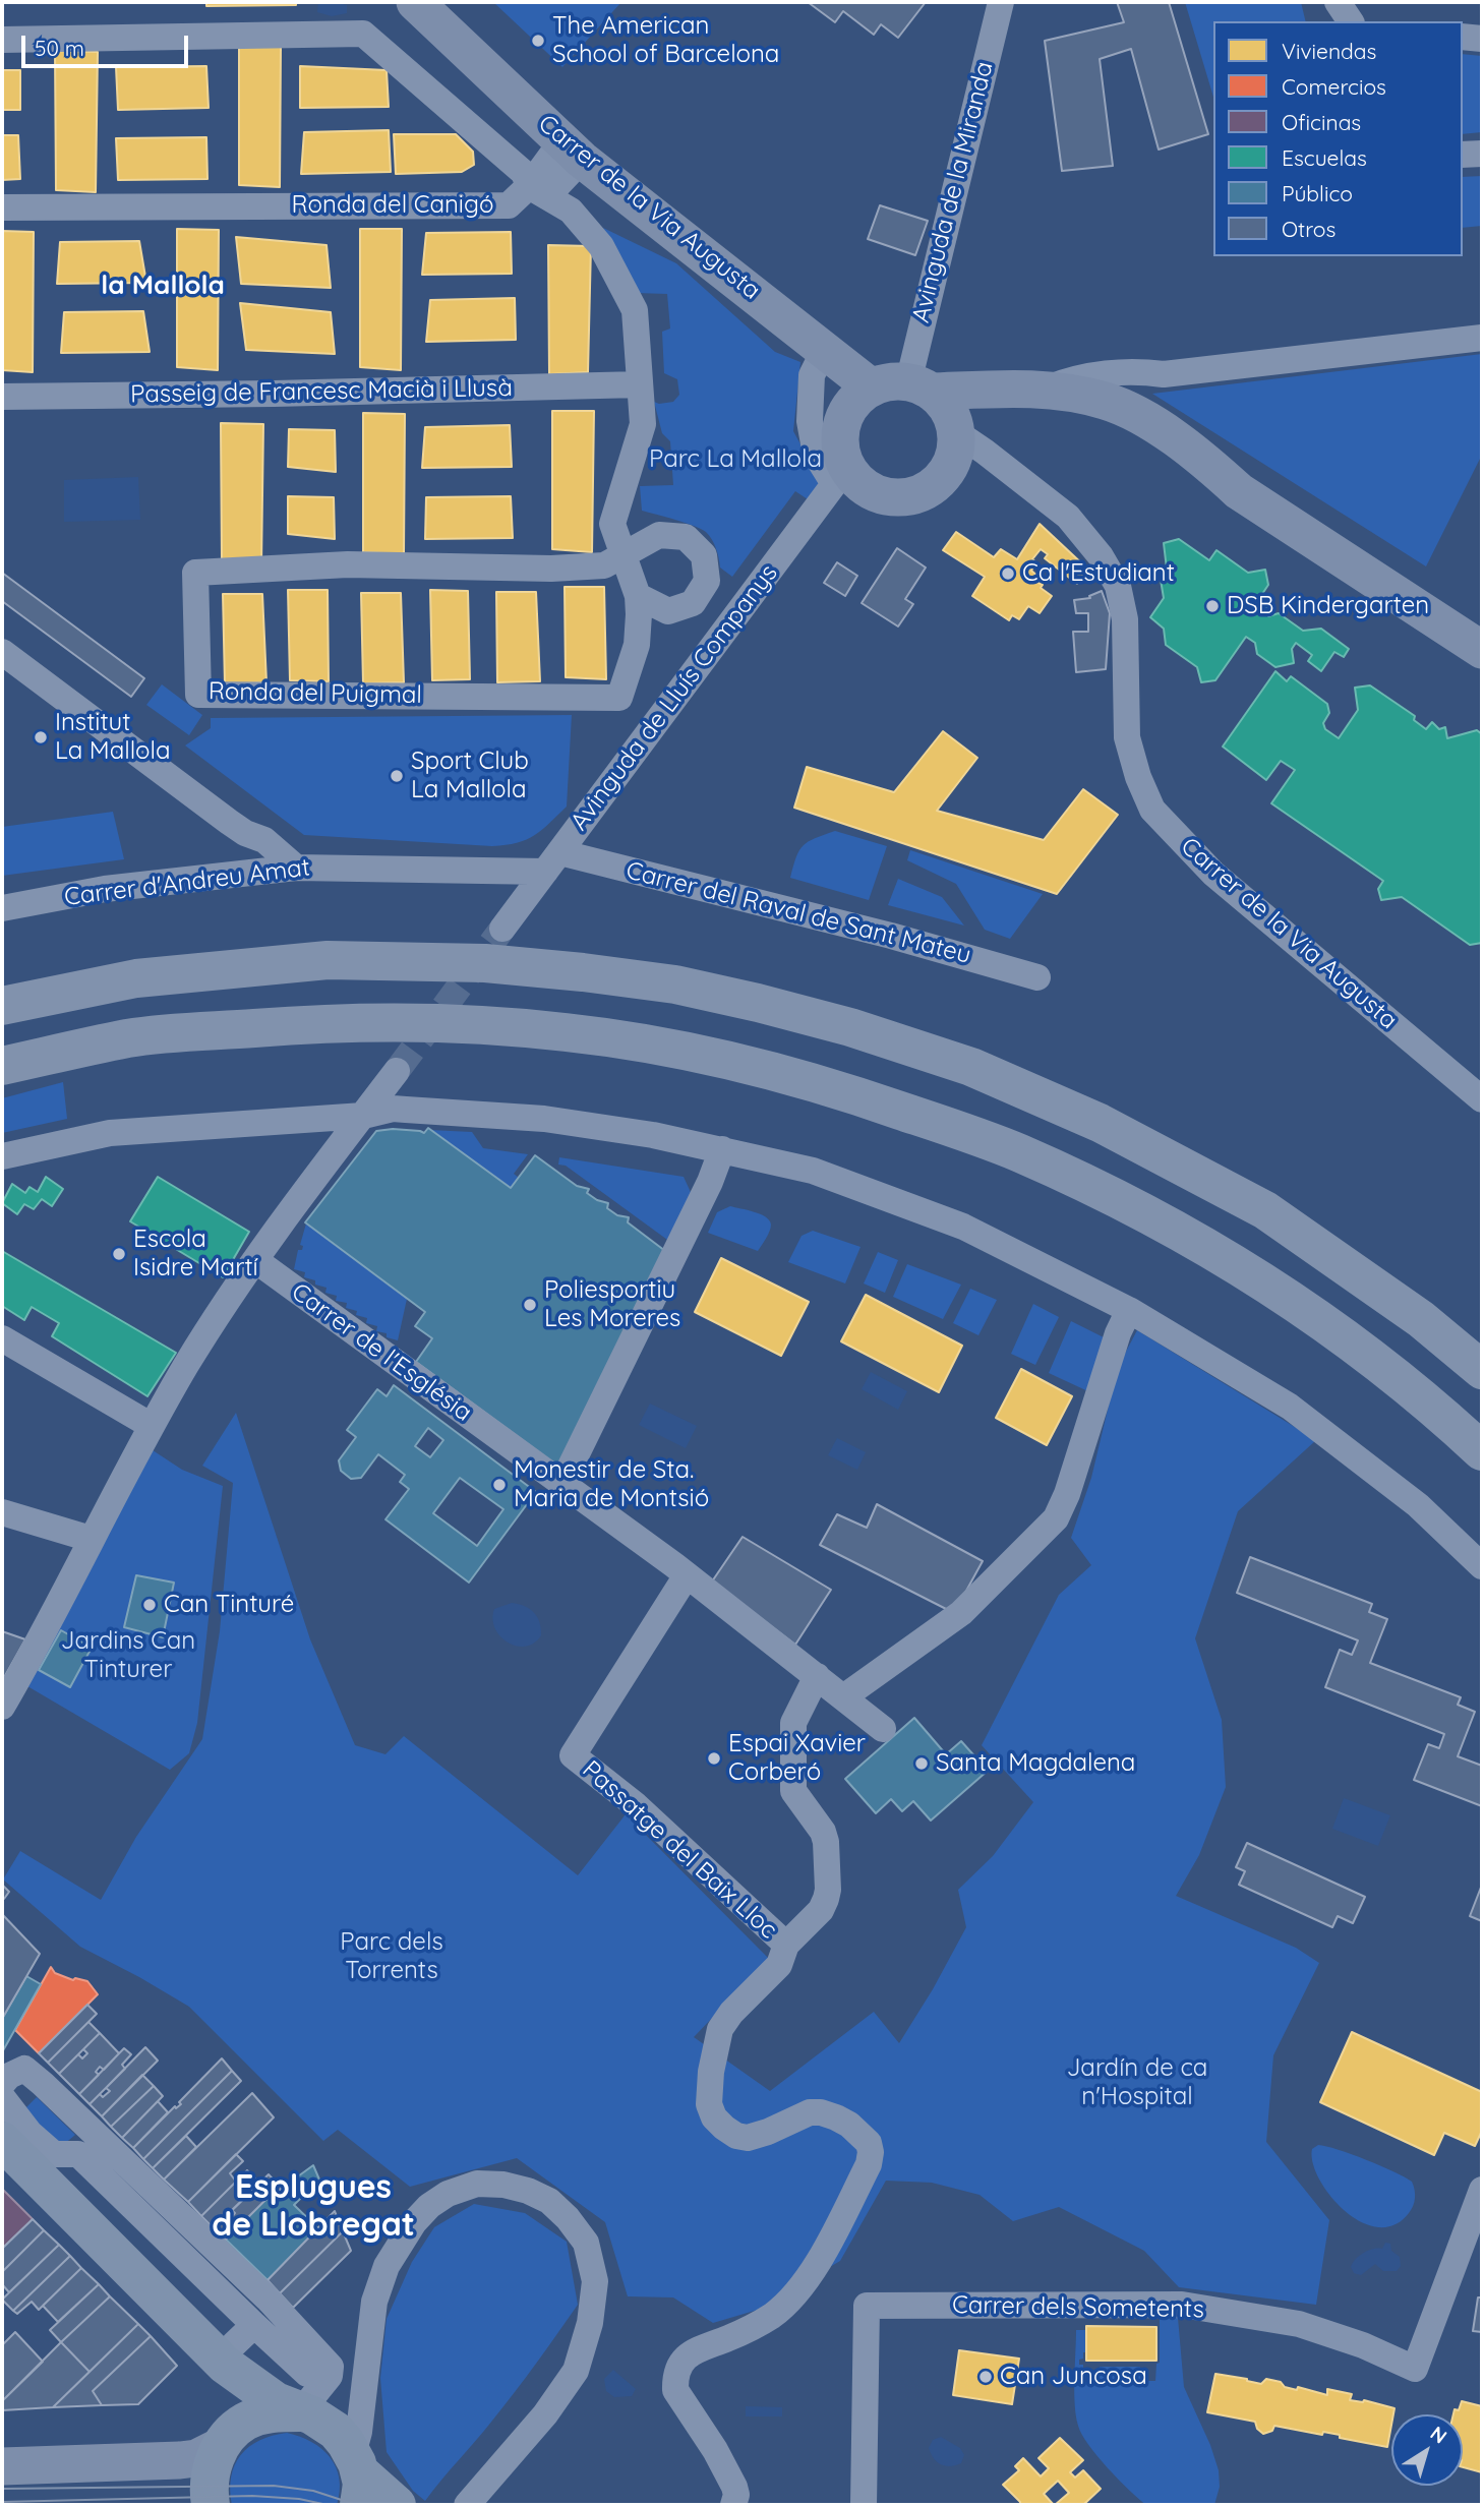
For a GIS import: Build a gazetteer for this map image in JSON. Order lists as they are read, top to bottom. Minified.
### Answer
{"streets":{"street":["Avinguda de la Miranda","Ronda del Canigó","Carrer de la Via Augusta","Passeig de Francesc Macià i Llusà","Ronda del Puigmal","Avinguda de Lluís Companys","Carrer d'Andreu Amat","Carrer del Raval de Sant Mateu","Carrer de l'Església","Passatge del Baix Lloc","Carrer dels Sometents"]},"crossings":[["Avinguda de la Miranda","Carrer de la Via Augusta"],["Avinguda de la Miranda","Avinguda de Lluís Companys"],["Carrer de la Via Augusta","Avinguda de Lluís Companys"],["Avinguda de Lluís Companys","Carrer d'Andreu Amat"],["Avinguda de Lluís Companys","Carrer del Raval de Sant Mateu"],["Carrer d'Andreu Amat","Carrer del Raval de Sant Mateu"],["Carrer de l'Església","Passatge del Baix Lloc"]],"districts":["la Mallola","Esplugues de Llobregat"],"parks":["Parc La Mallola","Jardins Can Tinturer","Parc dels Torrents","Jardín de ca n'Hospital"],"places":["The American School of Barcelona","Ca l'Estudiant","DSB Kindergarten","Institut La Mallola","Sport Club La Mallola","Escola Isidre Martí","Poliesportiu Les Moreres","Monestir de Sta. Maria de Montsió","Can Tinturé","Espai Xavier Corberó","Santa Magdalena","Can Juncosa"],"legend":["Viviendas","Comercios","Oficinas","Escuelas","Público","Otros"],"scale_bar":"50 m","north":"top right"}
